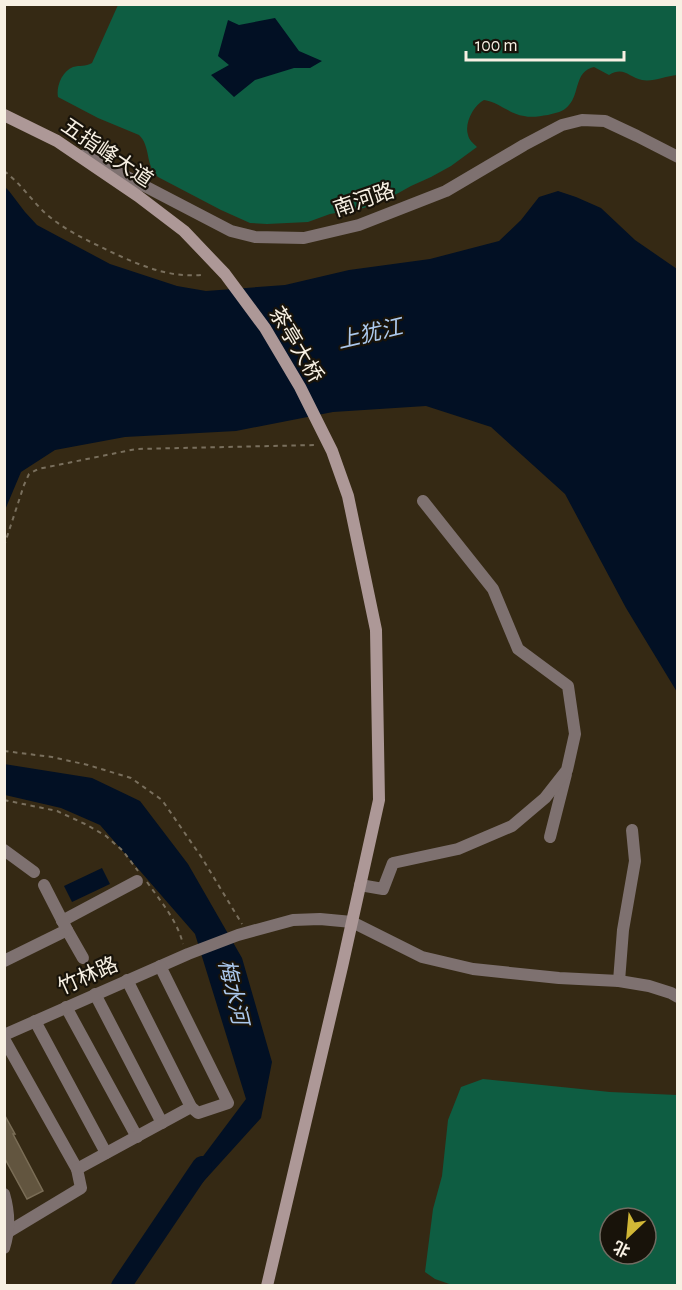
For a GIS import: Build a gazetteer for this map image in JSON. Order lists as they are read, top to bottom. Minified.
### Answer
{"streets":{"main road":["五指峰大道","茶亭大桥"],"street":["南河路","竹林路"]},"crossings":[["五指峰大道","南河路"],["五指峰大道","茶亭大桥"],["茶亭大桥","竹林路"]],"water":["上犹江","梅水河"],"scale_bar":"100 m","north":"bottom left"}
